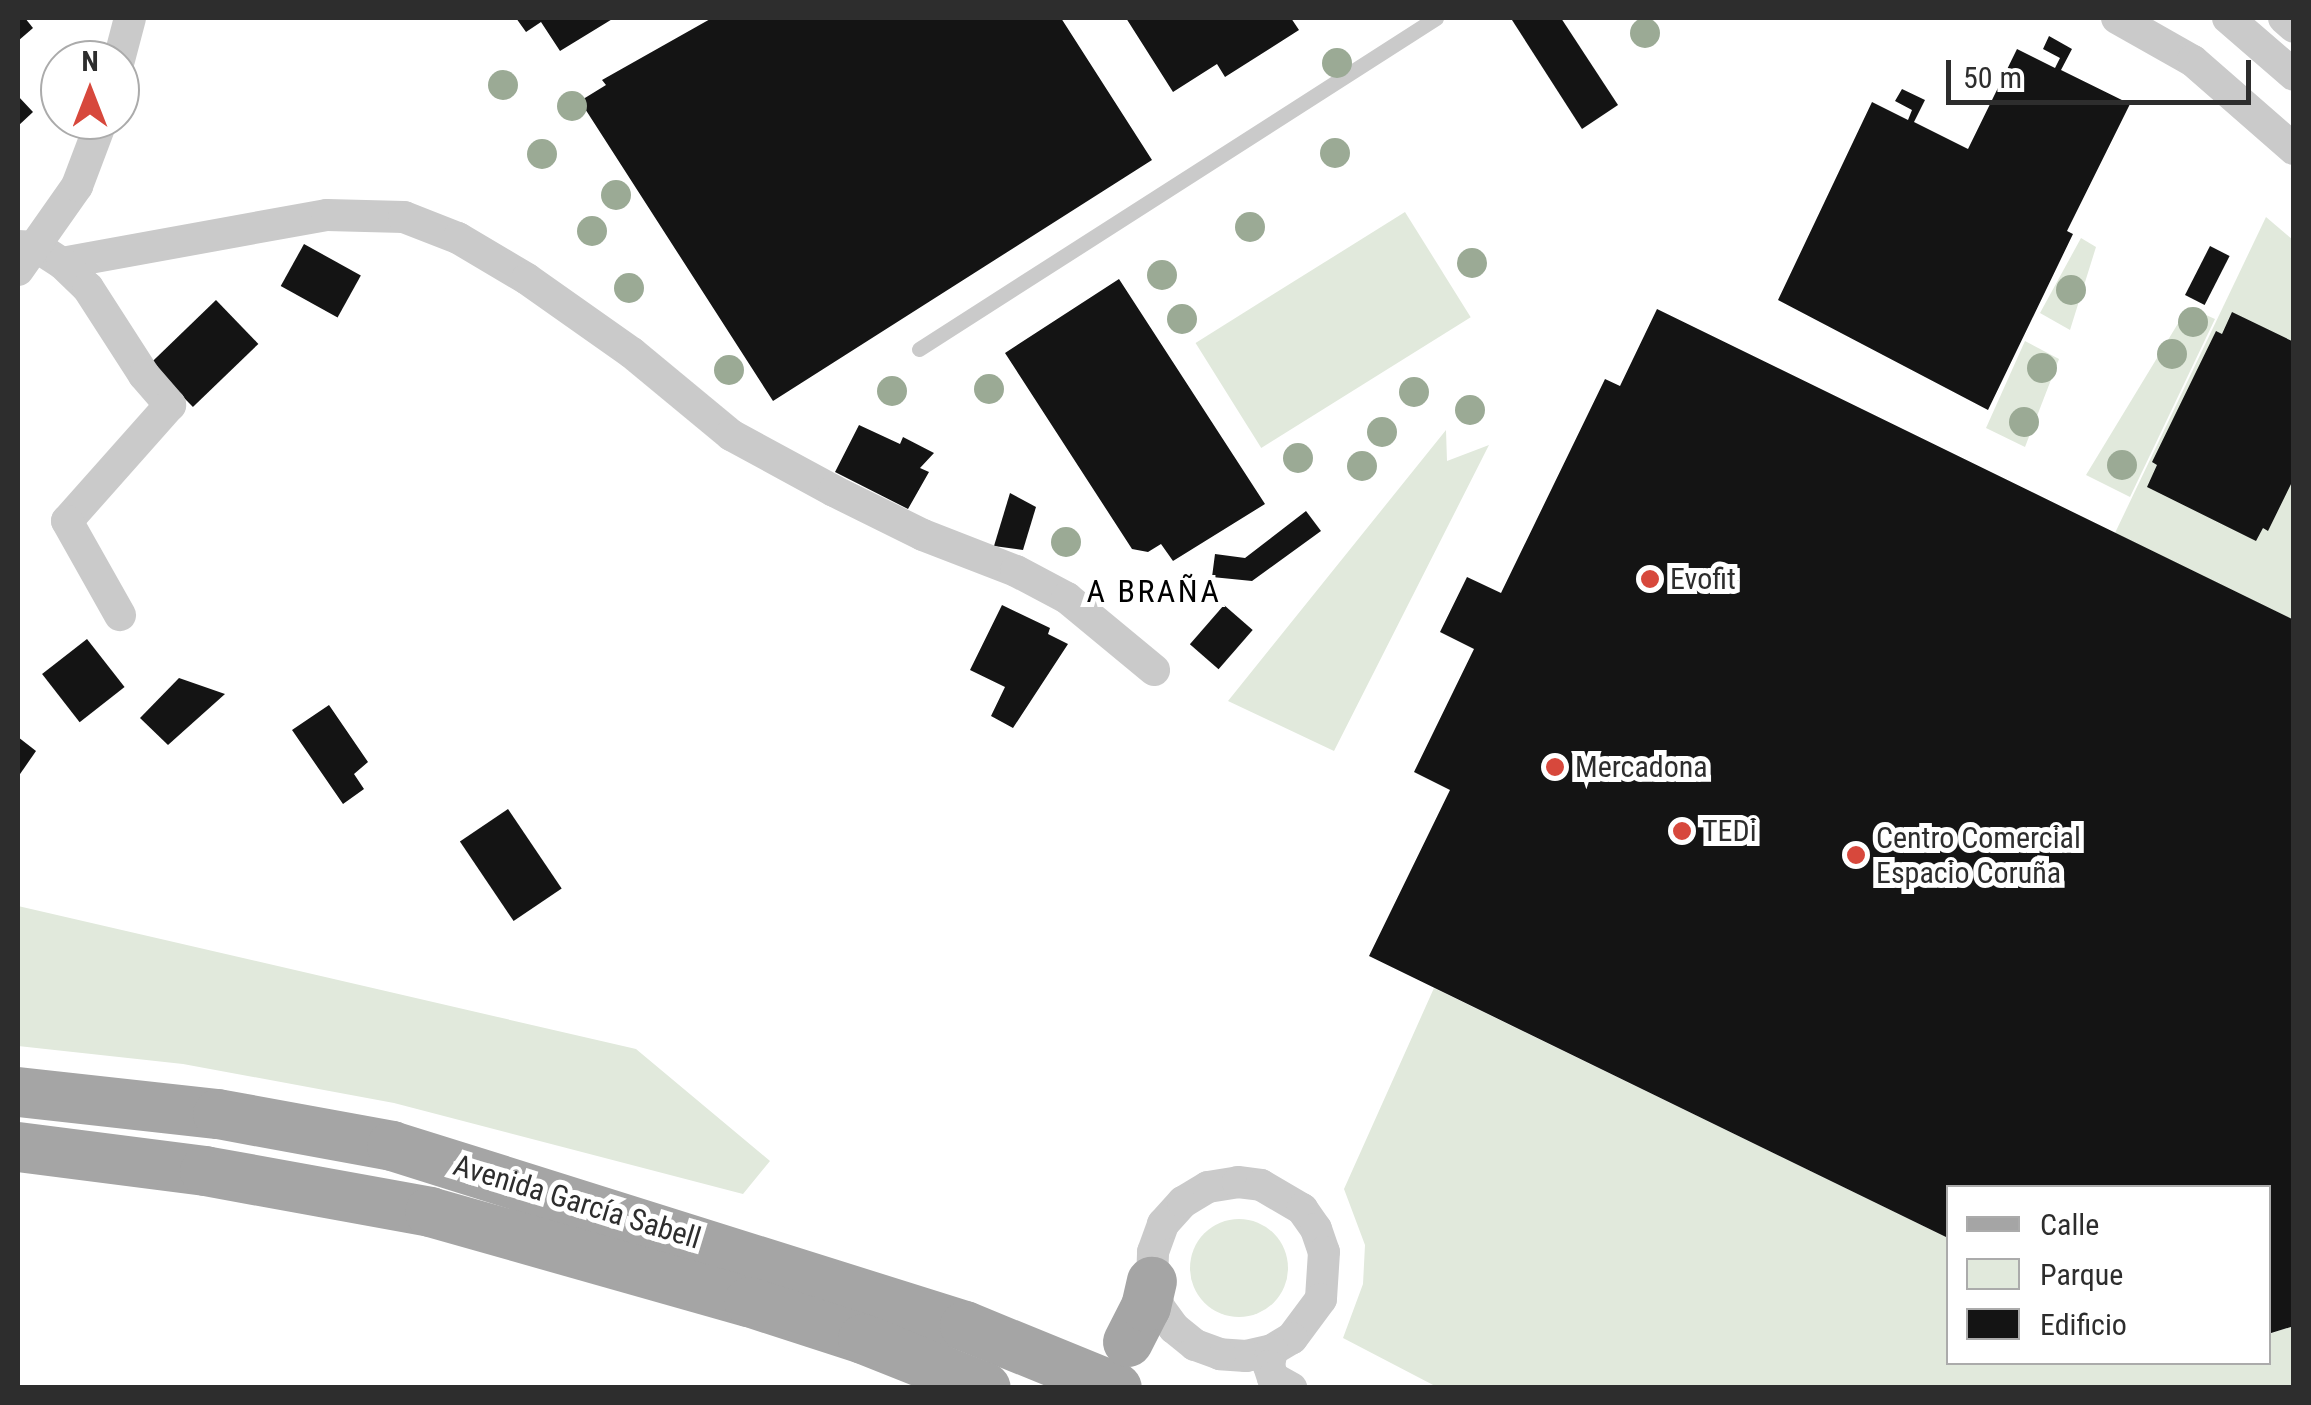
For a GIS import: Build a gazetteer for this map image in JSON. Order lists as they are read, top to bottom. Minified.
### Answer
{"streets":{"main road":["Avenida García Sabell"]},"districts":["A BRAÑA"],"places":["Evofit","Mercadona","TEDi","Centro Comercial Espacio Coruña"],"legend":["Calle","Parque","Edificio"],"scale_bar":"50 m","north":"top"}
